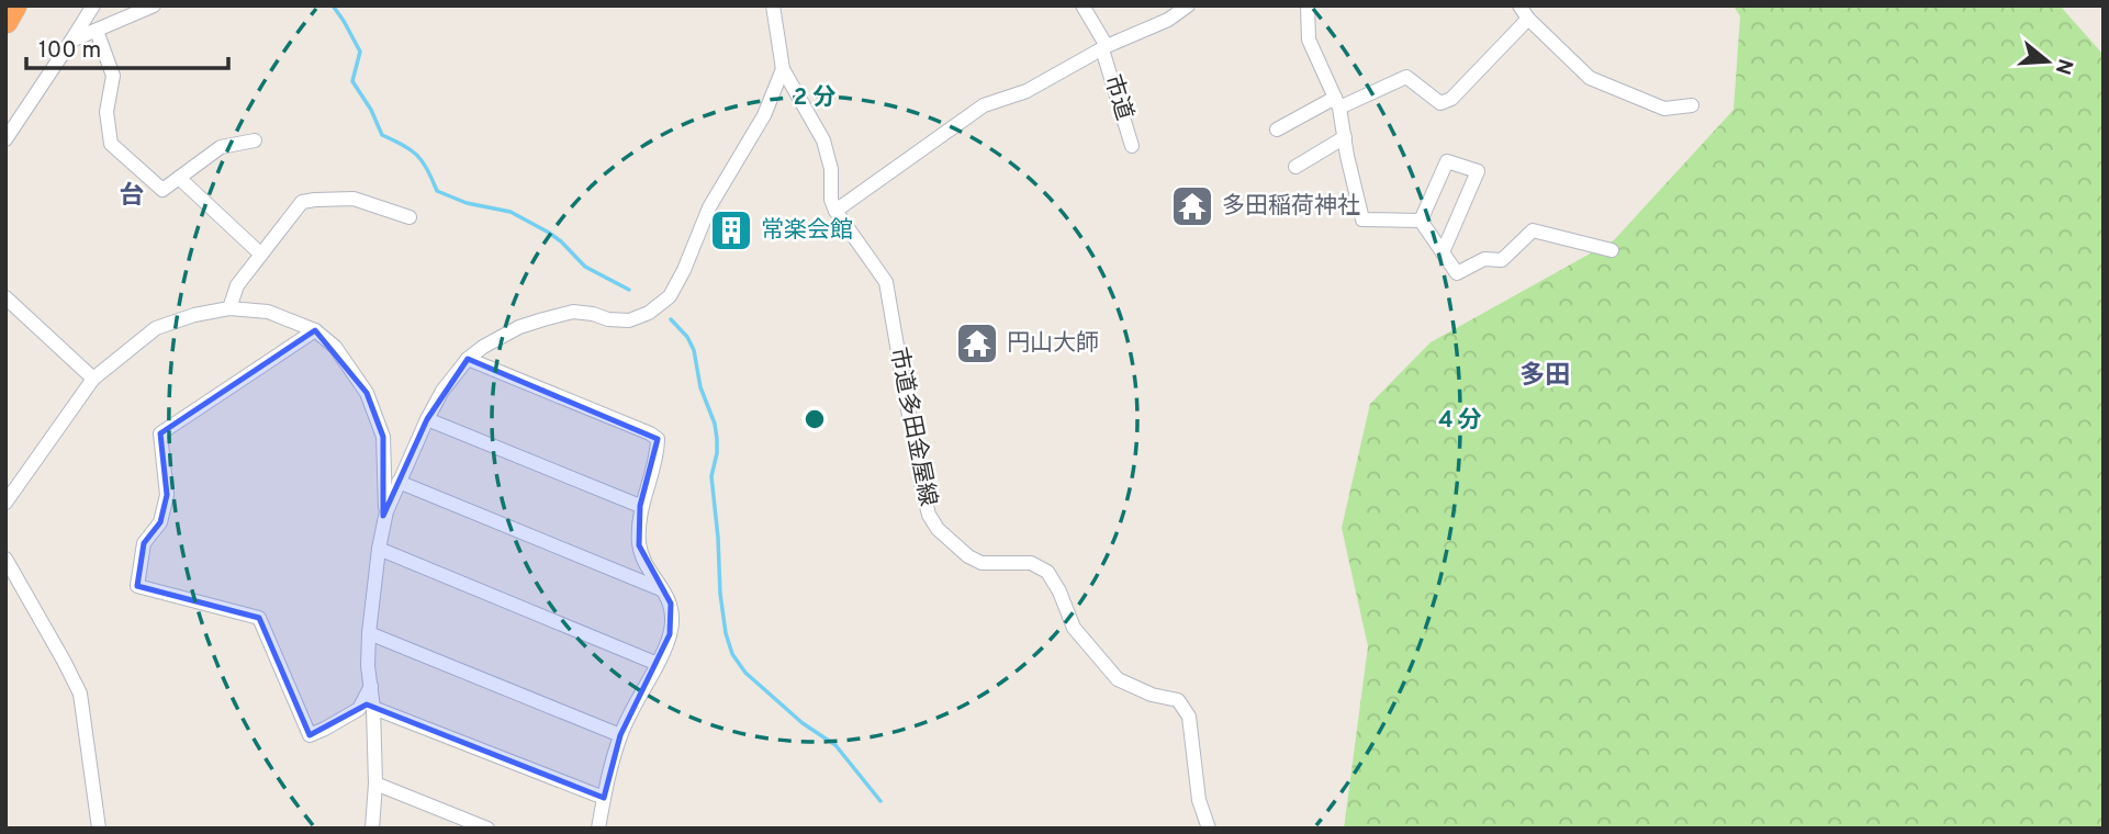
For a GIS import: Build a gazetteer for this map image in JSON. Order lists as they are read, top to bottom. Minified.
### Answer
{"streets":{"street":["市道","市道多田金屋線"]},"districts":["台","多田"],"places":{"temple":["多田稲荷神社","円山大師"],"building":["常楽会館"]},"scale_bar":"100 m","north":"right","rings":["2 分","4 分"]}
